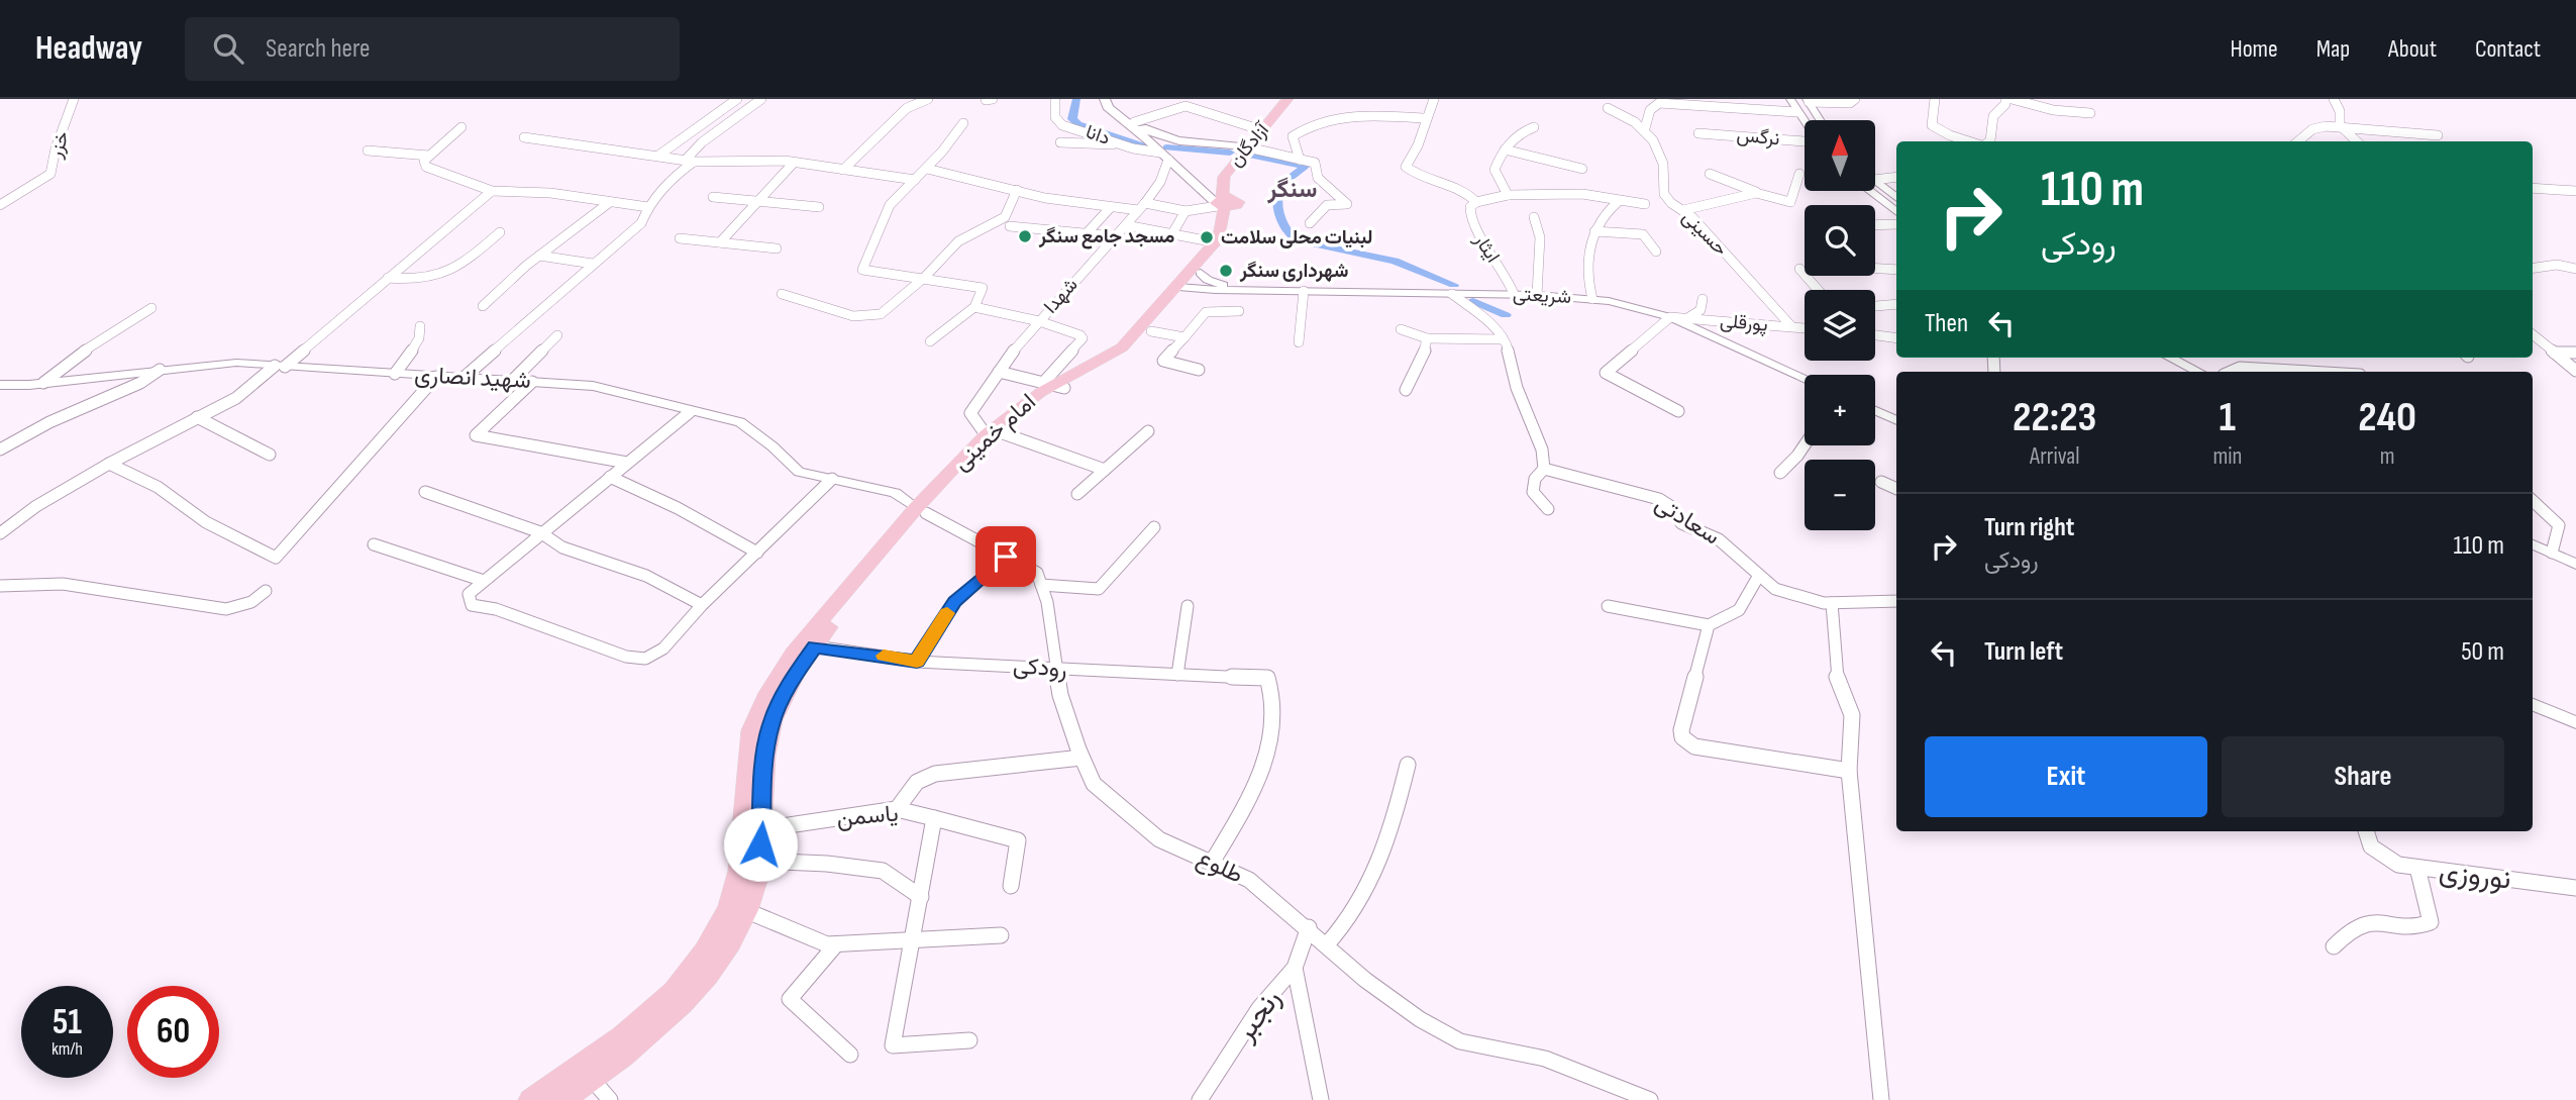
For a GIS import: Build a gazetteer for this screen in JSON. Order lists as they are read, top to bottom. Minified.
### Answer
{"streets":{"main road":["آزادگان","امام خمینی"],"street":["دانا","نرگس","خزر","حسینی","ایثار","شهدا","شریعتی","پورقلی","شهید انصاری","سعادتی","رودکی","یاسمن","طلوع","نوروزی","رنجبر"]},"crossings":[["دانا","شهدا"],["آزادگان","امام خمینی"],["حسینی","پورقلی"],["ایثار","شریعتی"],["شهدا","امام خمینی"],["شریعتی","پورقلی"],["شریعتی","امام خمینی"],["شهید انصاری","امام خمینی"],["امام خمینی","رودکی"],["رودکی","طلوع"],["طلوع","رنجبر"]],"districts":["سنگر"],"places":["مسجد جامع سنگر","لبنیات محلی سلامت","شهرداری سنگر"],"north":"top","page":{"header":"Headway","search":"Search here","nav":["Home","Map","About","Contact"],"map_buttons":["+","−"],"turn":["110 m","رودکی"],"then":"Then","eta":["22:23","Arrival","1","min","240","m"],"list":[{"name":"Turn right","note":"رودکی","value":"110 m"},{"name":"Turn left","value":"50 m"}],"buttons":["Exit","Share"],"speed":"51 km/h","limit":"60"}}
